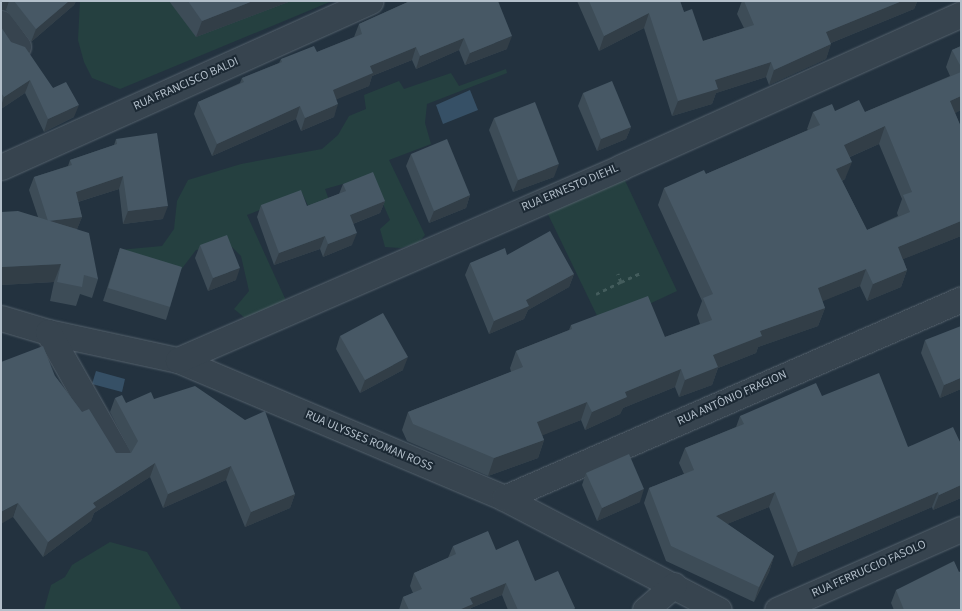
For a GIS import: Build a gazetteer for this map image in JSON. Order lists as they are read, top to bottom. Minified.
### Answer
{"streets":{"street":["RUA FRANCISCO BALDI","RUA ERNESTO DIEHL","RUA ANTÔNIO FRAGION","RUA ULYSSES ROMAN ROSS","RUA FERRUCCIO FASOLO"]},"crossings":[["RUA ERNESTO DIEHL","RUA ULYSSES ROMAN ROSS"],["RUA ANTÔNIO FRAGION","RUA ULYSSES ROMAN ROSS"]]}
